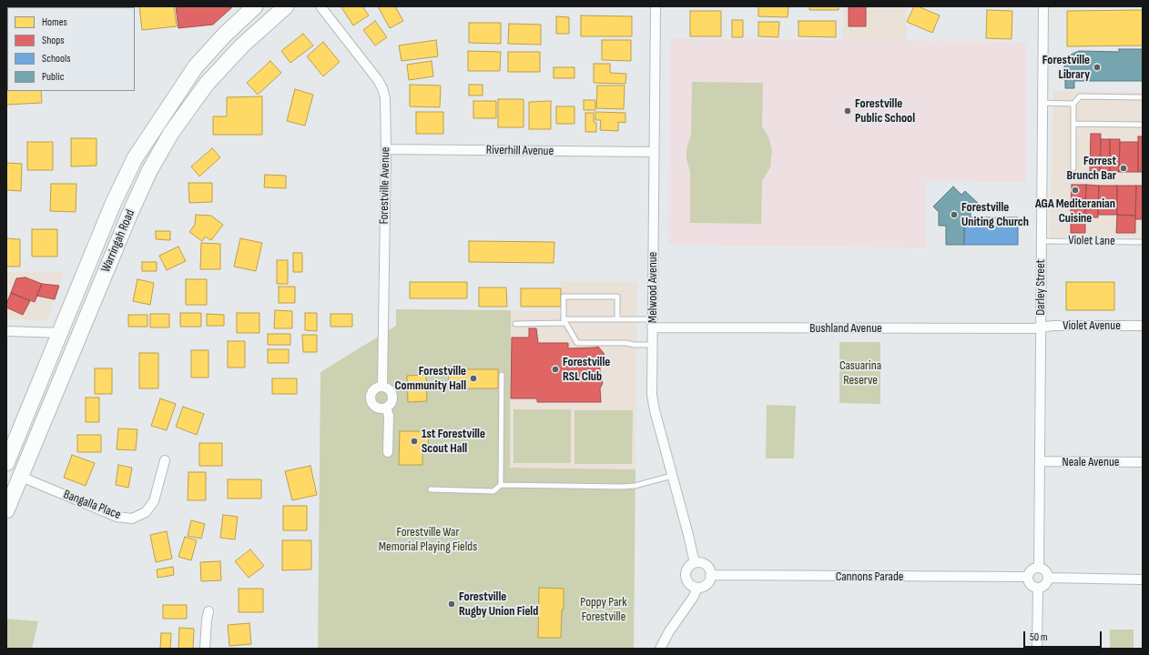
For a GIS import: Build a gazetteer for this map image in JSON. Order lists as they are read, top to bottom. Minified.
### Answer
{"streets":{"highway":["Warringah Road","Bangalla Place"],"street":["Riverhill Avenue","Forestville Avenue","Melwood Avenue","Darley Street","Violet Avenue","Bushland Avenue","Neale Avenue","Cannons Parade"],"lane":["Violet Lane"]},"crossings":[["Riverhill Avenue","Forestville Avenue"],["Riverhill Avenue","Melwood Avenue"],["Warringah Road","Bangalla Place"],["Violet Lane","Darley Street"],["Melwood Avenue","Bushland Avenue"],["Melwood Avenue","Cannons Parade"],["Darley Street","Violet Avenue"],["Darley Street","Bushland Avenue"],["Darley Street","Neale Avenue"],["Darley Street","Cannons Parade"],["Violet Avenue","Bushland Avenue"]],"parks":["Casuarina Reserve","Forestville War Memorial Playing Fields","Poppy Park Forestville"],"places":["Forestville Library","Forestville Public School","Forrest Brunch Bar","AGA Mediteranian Cuisine","Forestville Uniting Church","Forestville RSL Club","Forestville Community Hall","1st Forestville Scout Hall","Forestville Rugby Union Field"],"legend":["Homes","Shops","Schools","Public"],"scale_bar":"50 m"}
